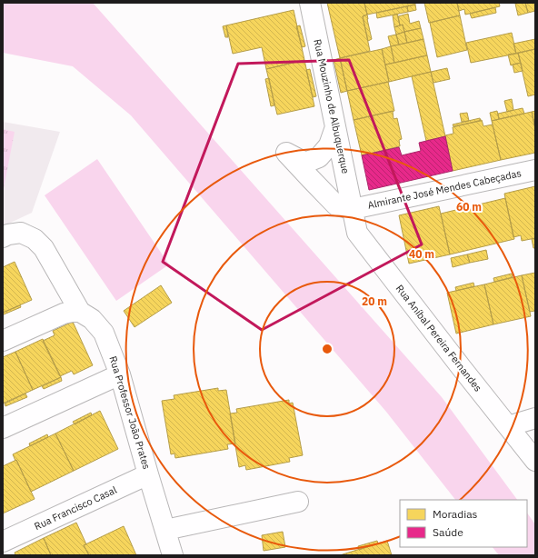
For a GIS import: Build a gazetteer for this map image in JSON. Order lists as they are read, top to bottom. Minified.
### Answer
{"streets":{"street":["Rua Mouzinho de Albuquerque","Almirante José Mendes Cabeçadas","Rua Aníbal Pereira Fernandes","Rua Professor João Prates","Rua Francisco Casal"]},"crossings":[["Rua Mouzinho de Albuquerque","Almirante José Mendes Cabeçadas"],["Rua Mouzinho de Albuquerque","Rua Aníbal Pereira Fernandes"],["Almirante José Mendes Cabeçadas","Rua Aníbal Pereira Fernandes"],["Rua Professor João Prates","Rua Francisco Casal"]],"legend":["Moradias","Saúde"],"rings":["60 m","40 m","20 m"]}
